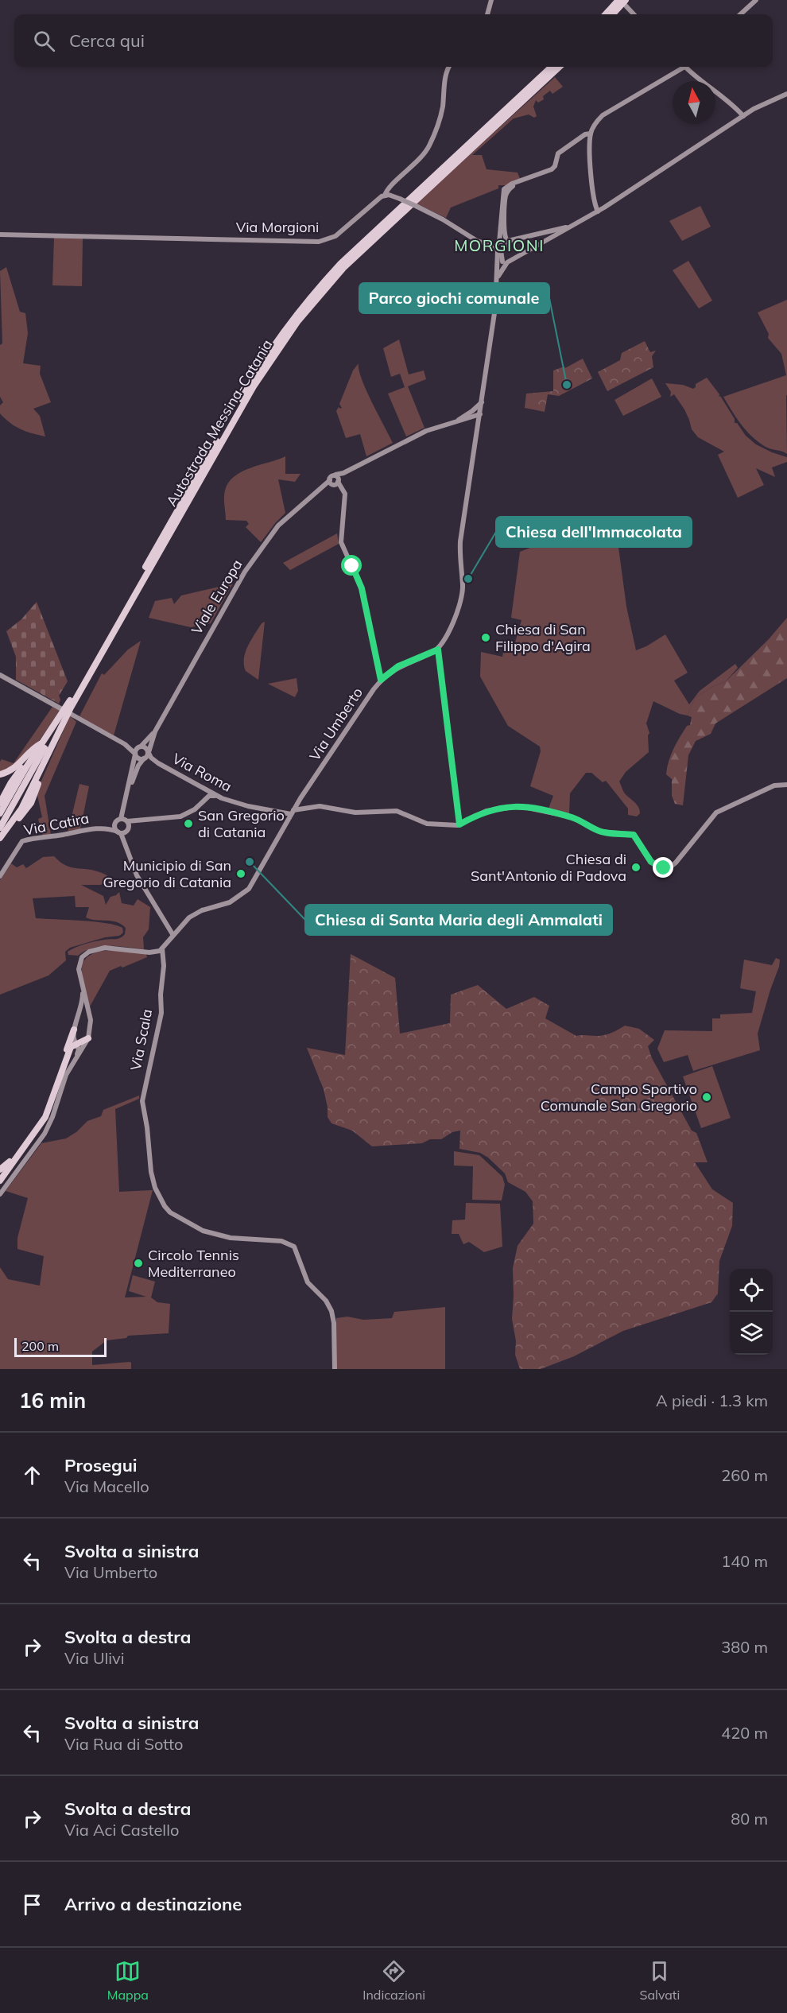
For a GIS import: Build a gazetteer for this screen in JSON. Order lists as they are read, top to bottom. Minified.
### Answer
{"streets":{"highway":["Autostrada Messina-Catania"],"street":["Via Morgioni","Viale Europa","Via Umberto","Via Roma","Via Catira","Via Scala"]},"crossings":[["Via Umberto","Via Roma"]],"districts":["MORGIONI"],"places":["Parco giochi comunale","Chiesa dell'Immacolata","Chiesa di San Filippo d'Agira","San Gregorio di Catania","Chiesa di Santa Maria degli Ammalati","Chiesa di Sant'Antonio di Padova","Municipio di San Gregorio di Catania","Campo Sportivo Comunale San Gregorio","Circolo Tennis Mediterraneo"],"scale_bar":"200 m","north":"top","page":{"search":"Cerca qui","scale":"200 m","heading":["16 min","A piedi · 1.3 km"],"list":[["Prosegui","Via Macello","260 m"],["Svolta a sinistra","Via Umberto","140 m"],["Svolta a destra","Via Ulivi","380 m"],["Svolta a sinistra","Via Rua di Sotto","420 m"],["Svolta a destra","Via Aci Castello","80 m"],"Arrivo a destinazione"],"nav":["Mappa","Indicazioni","Salvati"]}}
